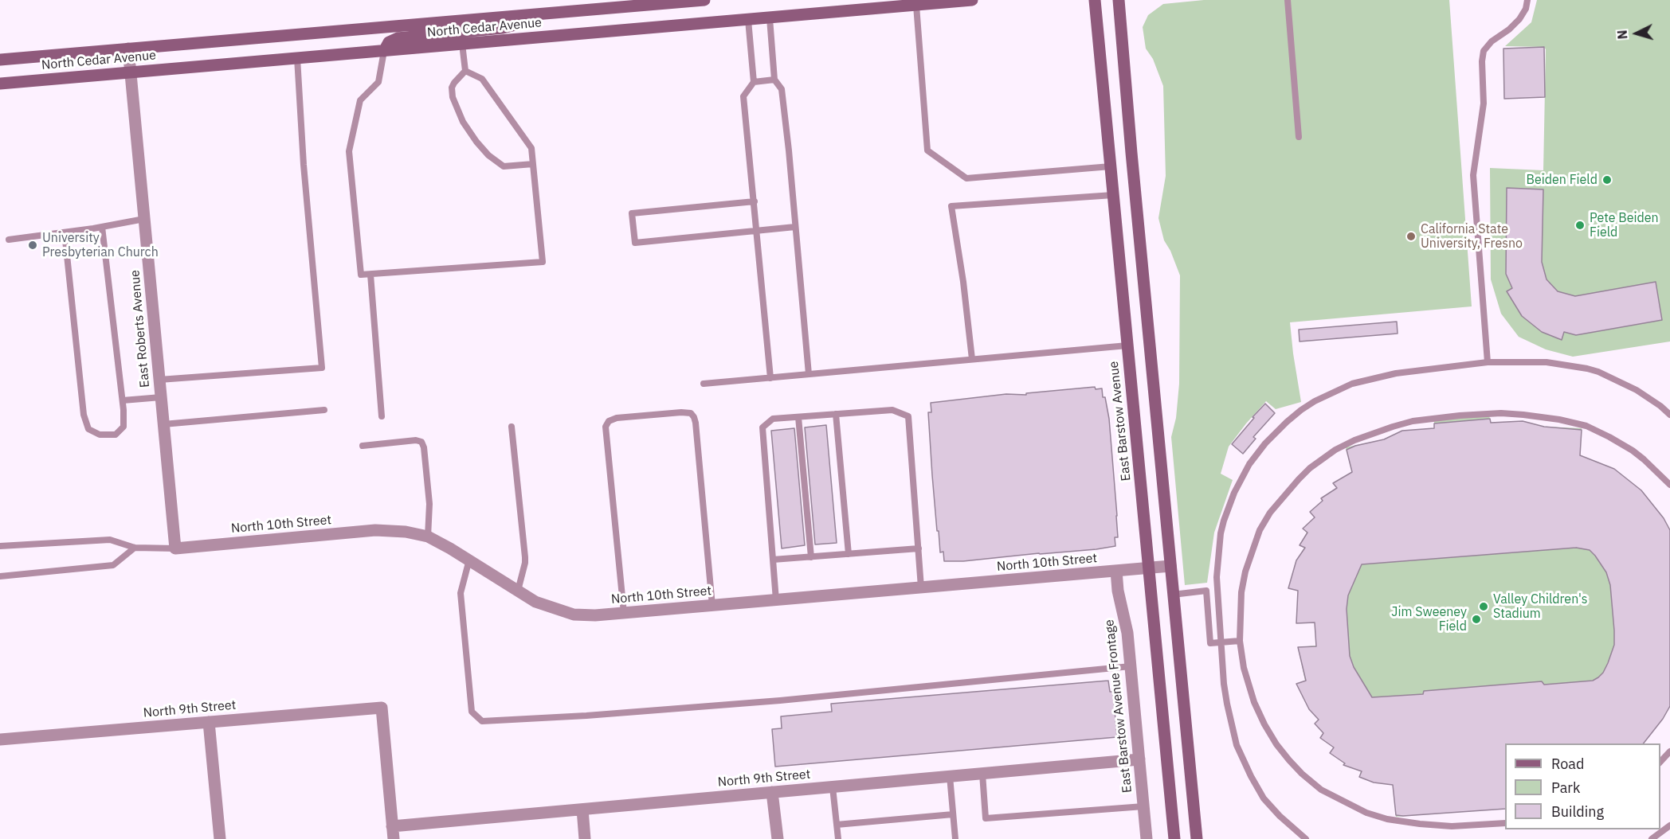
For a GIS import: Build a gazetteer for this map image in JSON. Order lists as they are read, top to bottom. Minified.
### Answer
{"streets":{"main road":["North Cedar Avenue","East Barstow Avenue"],"street":["East Roberts Avenue","North 10th Street","East Barstow Avenue Frontage","North 9th Street"]},"crossings":[["North Cedar Avenue","East Roberts Avenue"],["East Roberts Avenue","North 10th Street"],["East Barstow Avenue","North 10th Street"],["North 10th Street","East Barstow Avenue Frontage"],["East Barstow Avenue Frontage","North 9th Street"]],"places":["Beiden Field","Pete Beiden Field","California State University, Fresno","University Presbyterian Church","Valley Children's Stadium","Jim Sweeney Field"],"legend":["Road","Park","Building"],"north":"left"}
